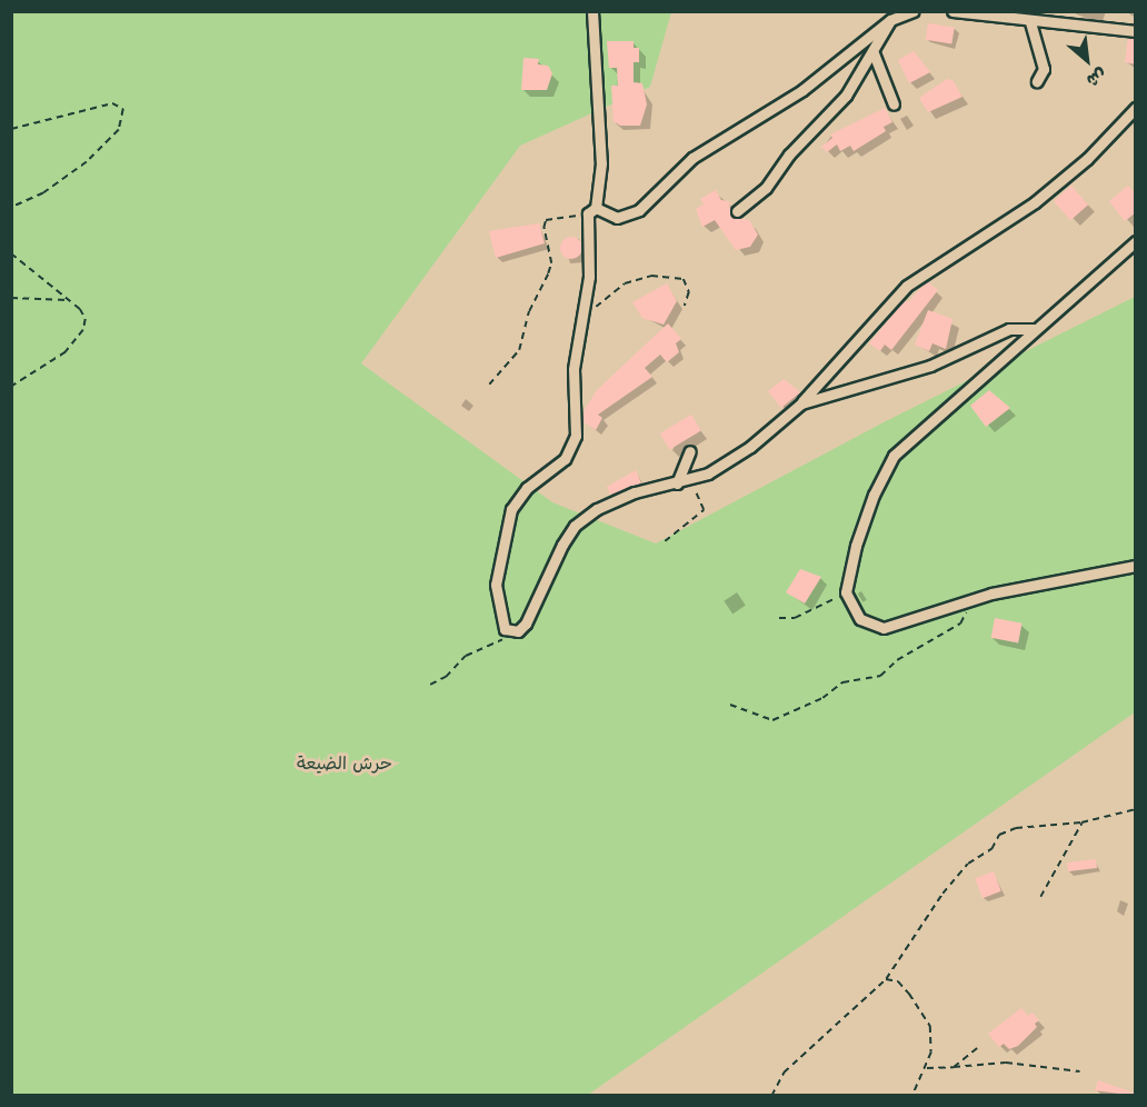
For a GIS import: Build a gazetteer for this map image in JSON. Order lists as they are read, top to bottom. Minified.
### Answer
{"parks":["حرش الضيعة"],"north":"bottom right"}
